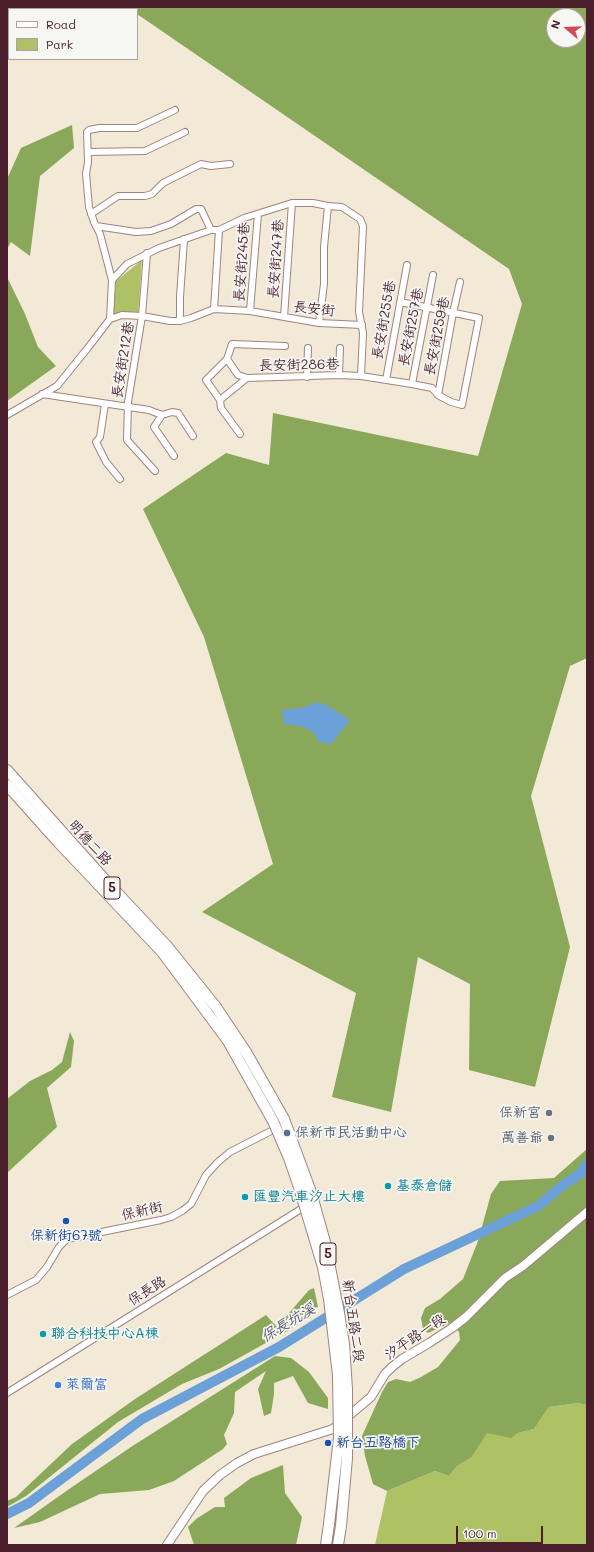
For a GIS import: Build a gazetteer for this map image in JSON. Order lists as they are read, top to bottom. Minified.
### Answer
{"streets":{"main road":["明德二路","5","新台五路二段"],"street":["長安街247巷","長安街245巷","長安街","長安街255巷","長安街257巷","長安街259巷","長安街212巷","長安街286巷","保新街","保長路","汐平路一段"]},"crossings":[["長安街247巷","長安街"],["長安街245巷","長安街"],["長安街","長安街212巷"],["明德二路","新台五路二段"]],"water":["保長坑溪"],"places":["保新宮","保新市民活動中心","萬善爺","基泰倉儲","匯豐汽車汐止大樓","保新街67號","聯合科技中心A棟","萊爾富","新台五路橋下"],"legend":["Road","Park"],"scale_bar":"100 m","north":"left"}
